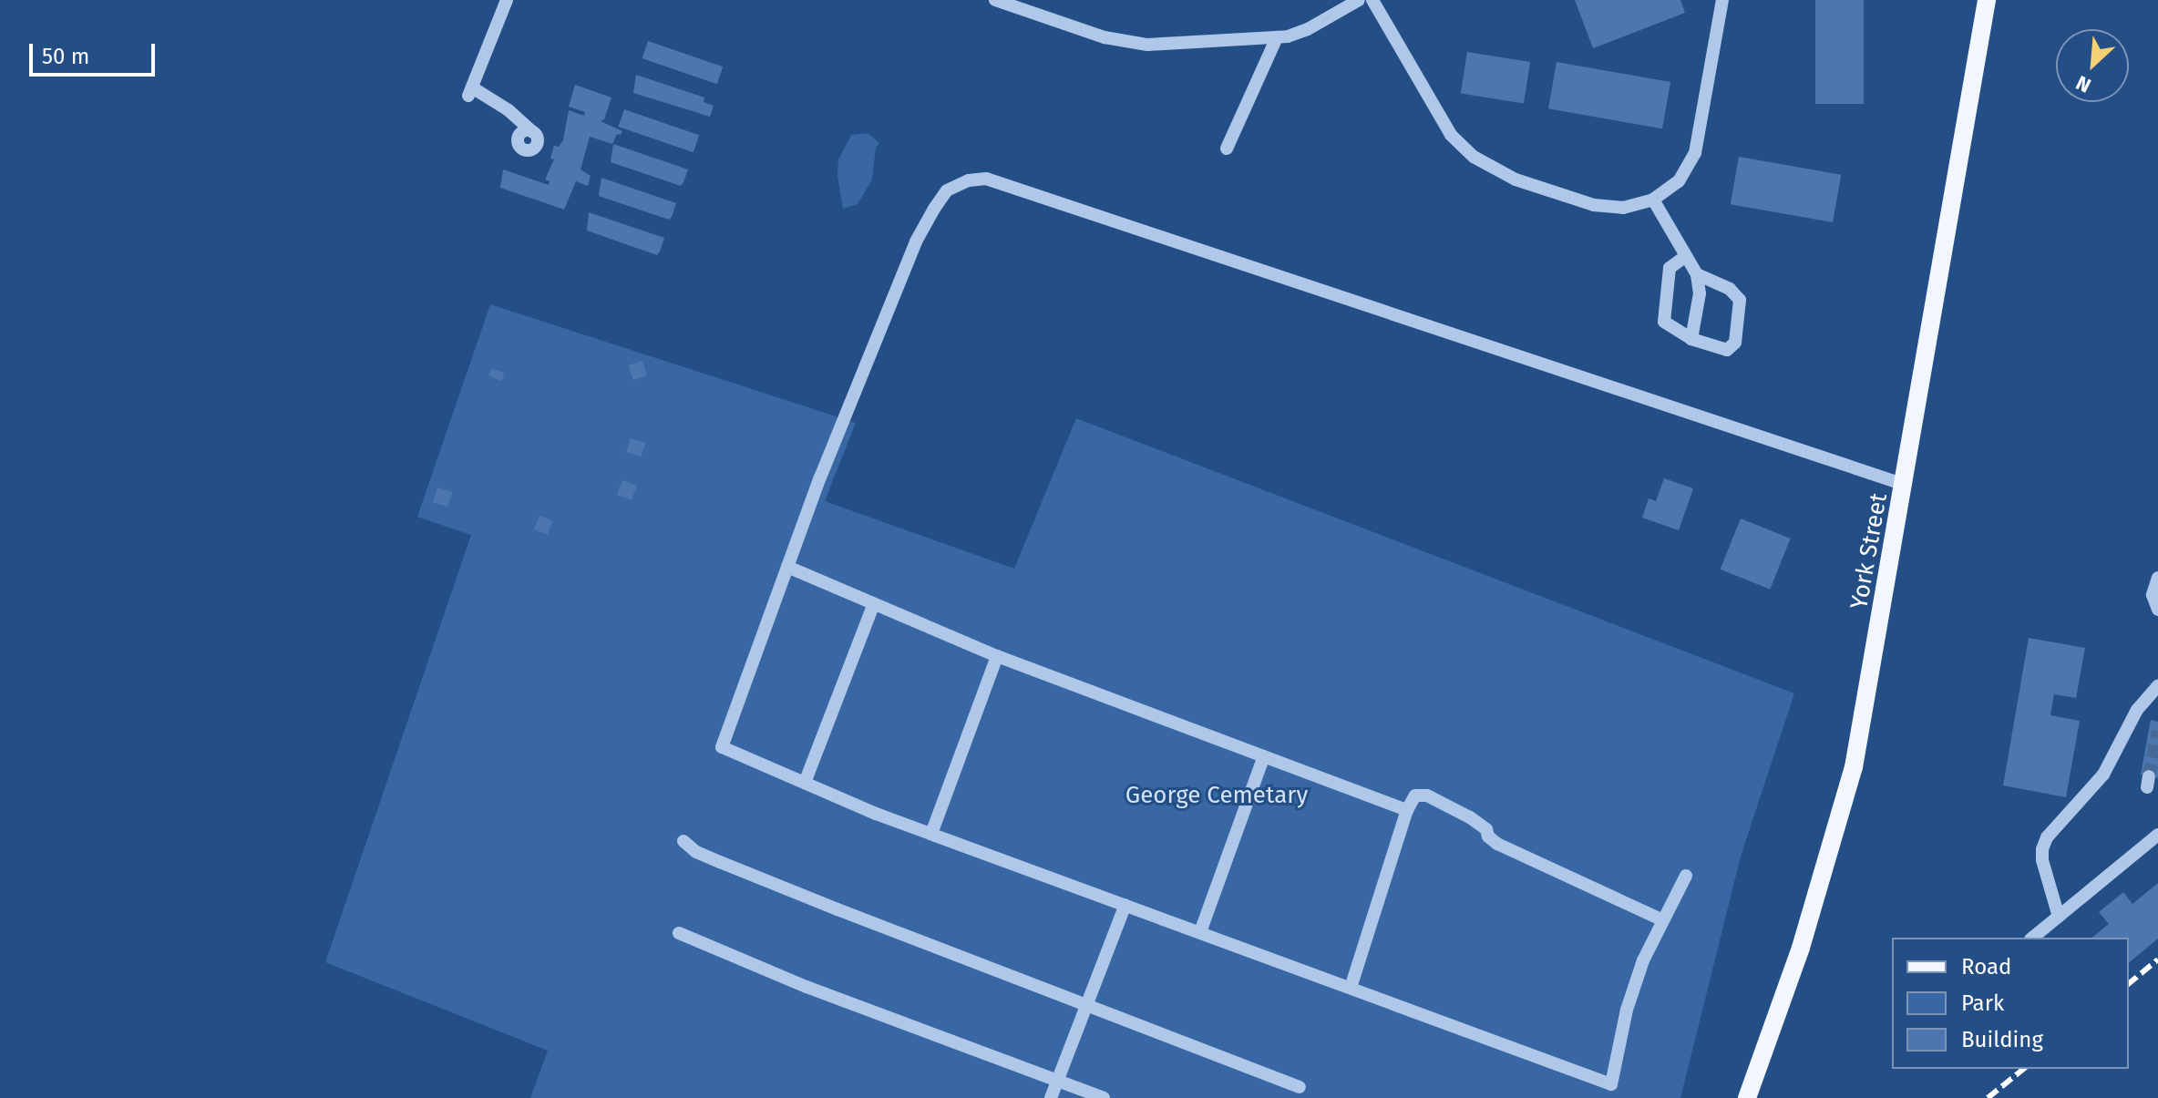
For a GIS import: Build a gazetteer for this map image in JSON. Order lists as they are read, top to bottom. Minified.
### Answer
{"streets":{"main road":["York Street"]},"parks":["George Cemetary"],"legend":["Road","Park","Building"],"scale_bar":"50 m","north":"bottom left"}
